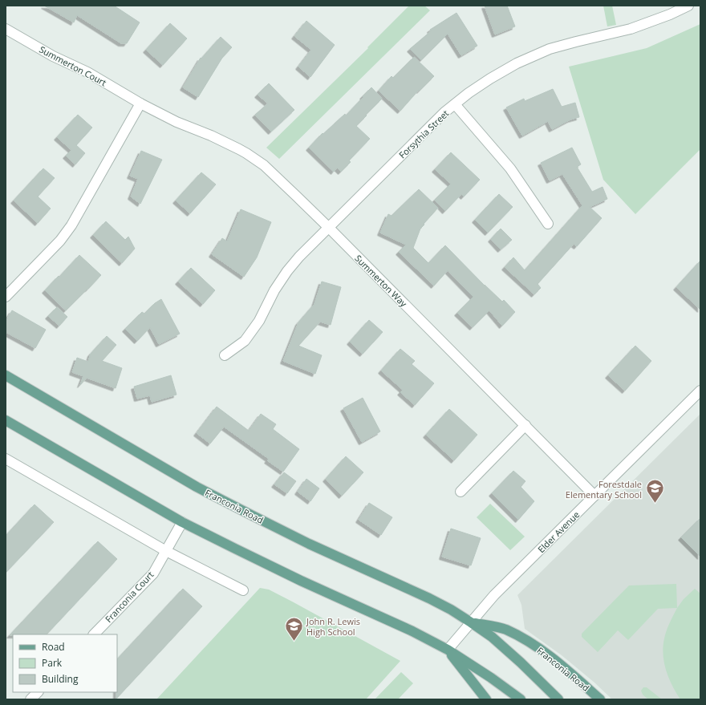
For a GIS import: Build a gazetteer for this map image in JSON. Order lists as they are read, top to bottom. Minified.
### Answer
{"streets":{"main road":["Franconia Road"],"street":["Summerton Court","Forsythia Street","Summerton Way","Elder Avenue","Franconia Court"]},"crossings":[["Summerton Court","Summerton Way"],["Forsythia Street","Summerton Way"],["Summerton Way","Elder Avenue"],["Franconia Road","Elder Avenue"]],"places":{"school or university":["Forestdale Elementary School","John R. Lewis High School"]},"legend":["Road","Park","Building"]}
